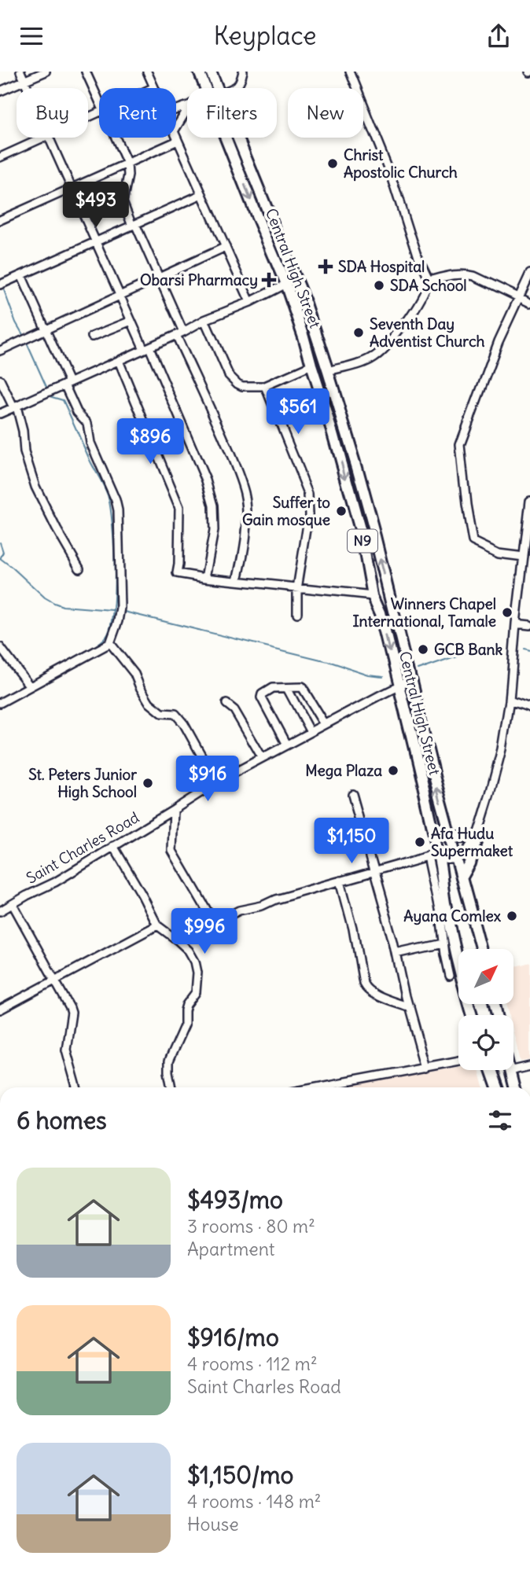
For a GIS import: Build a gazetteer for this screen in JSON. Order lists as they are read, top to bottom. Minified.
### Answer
{"streets":{"highway":["Central High Street","N9"],"street":["Saint Charles Road"]},"crossings":[["Central High Street","Saint Charles Road"]],"places":{"other":["Christ Apostolic Church","SDA School","Seventh Day Adventist Church","Suffer to Gain mosque","Winners Chapel International, Tamale","GCB Bank","Mega Plaza","St. Peters Junior High School","Afa Hudu Supermaket","Ayana Comlex"],"health":["SDA Hospital","Obarsi Pharmacy"]},"north":"top right","page":{"header":"Keyplace","chip":["Buy","Rent","Filters","New"],"price":["$493","$561","$896","$916","$1,150","$996"],"heading":"6 homes","list":[{"name":"$493/mo","note":"3 rooms · 80 m² · Apartment"},{"name":"$916/mo","note":"4 rooms · 112 m² · Saint Charles Road"},{"name":"$1,150/mo","note":"4 rooms · 148 m² · House"}]}}
